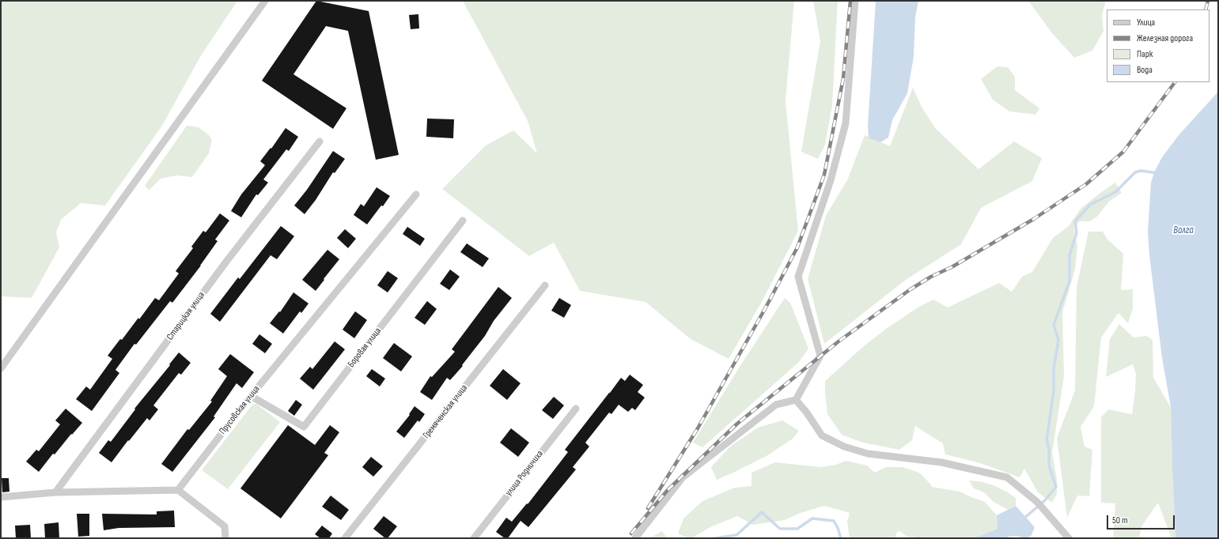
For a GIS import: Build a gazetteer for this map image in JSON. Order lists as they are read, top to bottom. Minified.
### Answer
{"streets":{"street":["Старицкая улица","Боровая улица","Прусовская улица","Гремяченская улица","улица Родничиха"]},"crossings":[["Боровая улица","Прусовская улица"]],"water":["Волга"],"legend":["Улица","Железная дорога","Парк","Вода"],"scale_bar":"50 m"}
